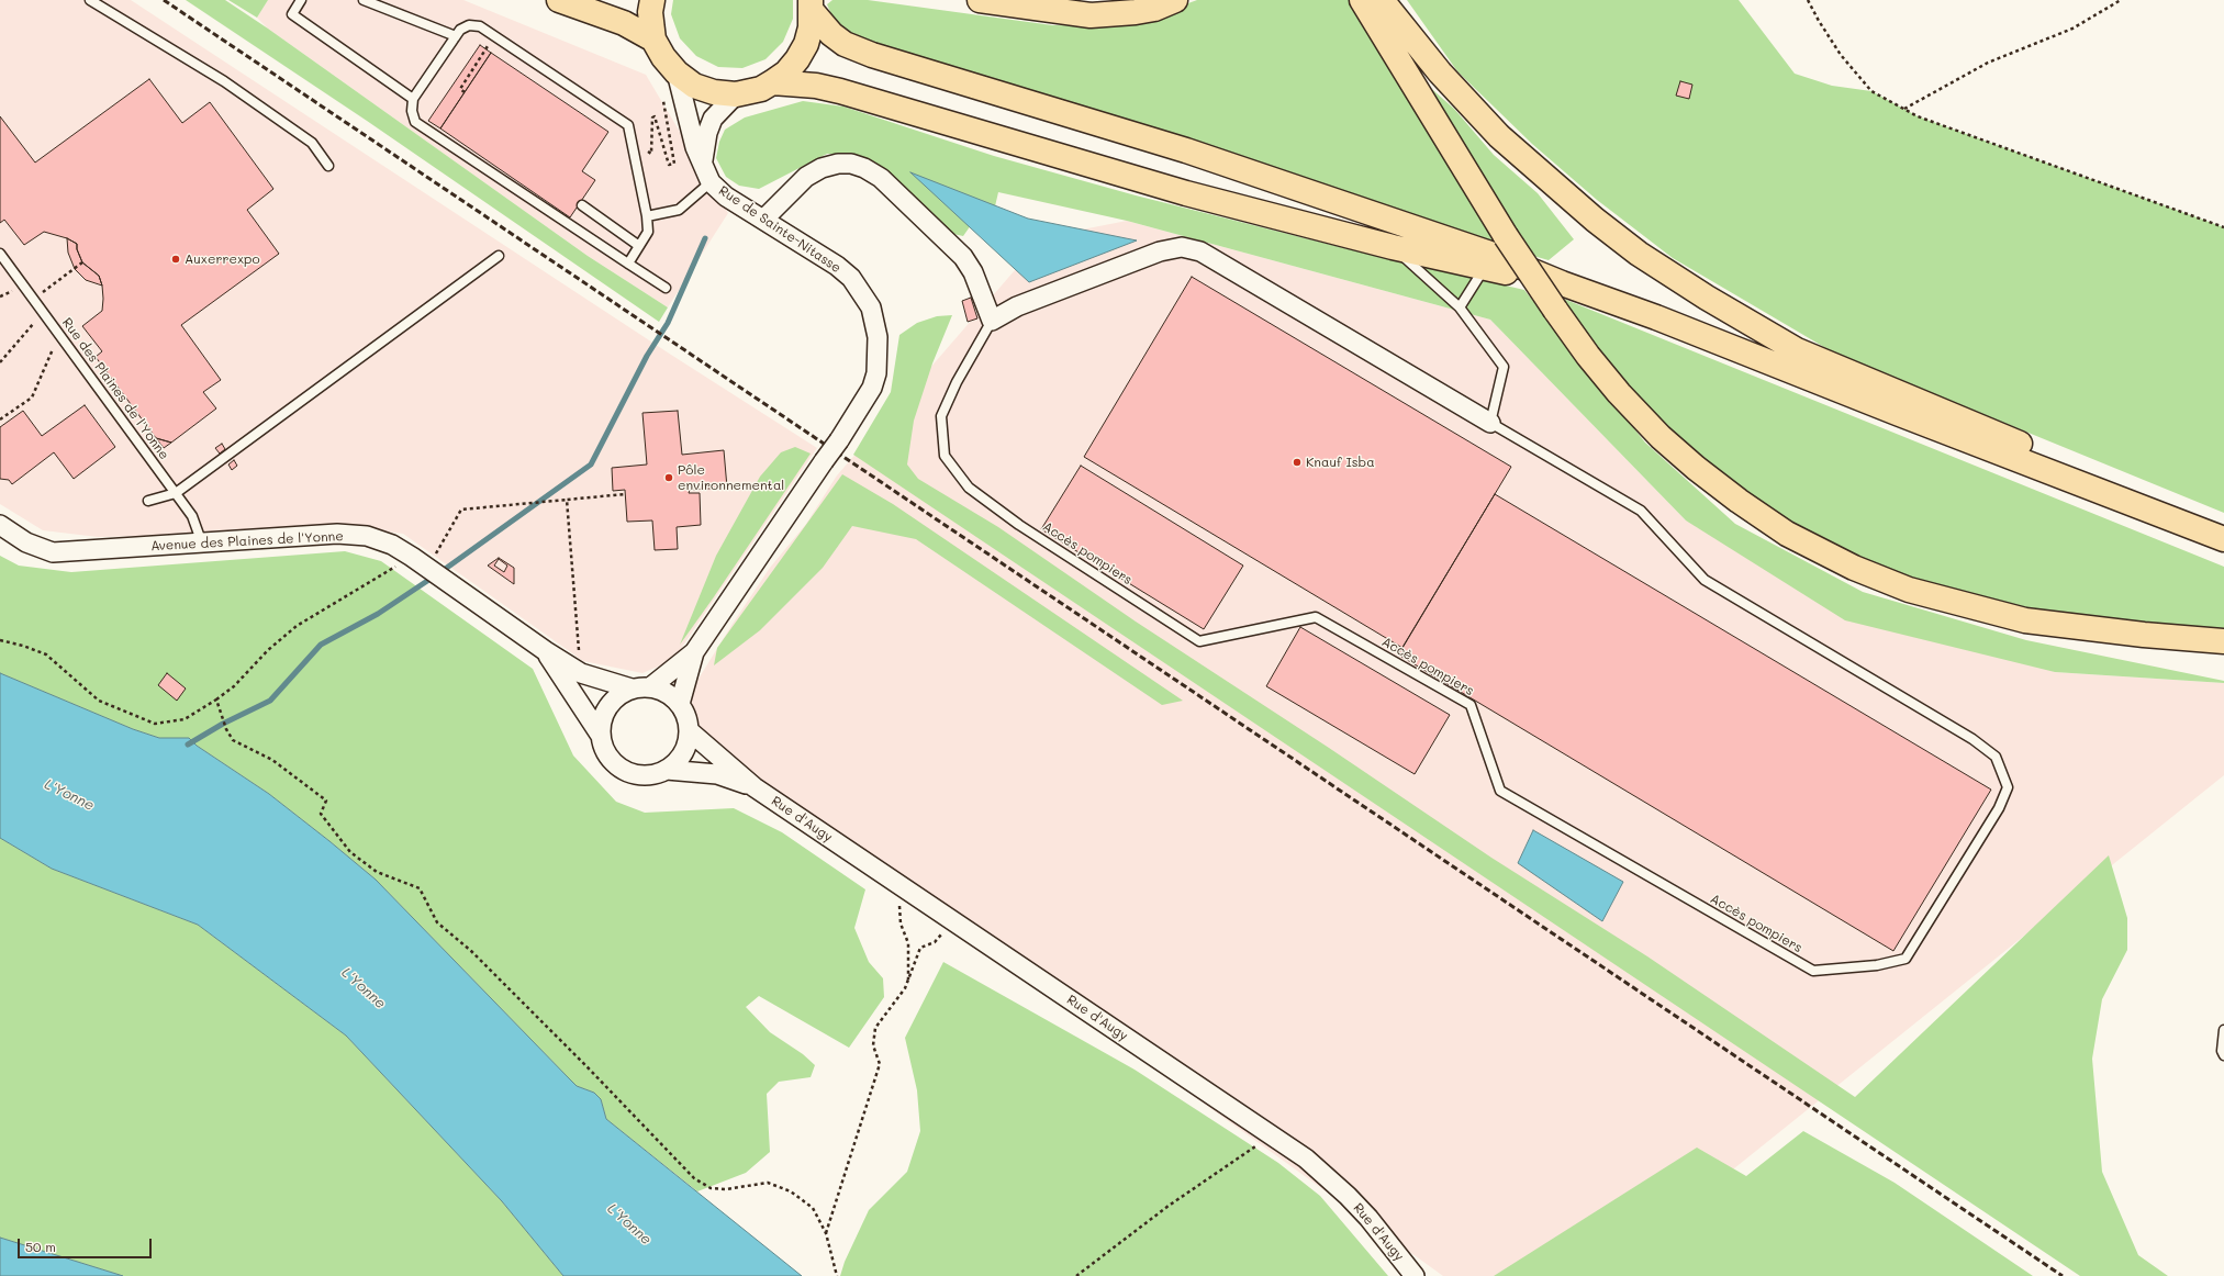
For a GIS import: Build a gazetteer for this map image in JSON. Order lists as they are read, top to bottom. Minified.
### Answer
{"streets":{"street":["Rue de Sainte-Nitasse","Avenue des Plaines de l'Yonne","Rue d'Augy"],"lane":["Rue des Plaines de l'Yonne","Accès pompiers"]},"crossings":[["Rue des Plaines de l'Yonne","Avenue des Plaines de l'Yonne"],["Avenue des Plaines de l'Yonne","Rue d'Augy"]],"water":["L'Yonne"],"places":["Auxerrexpo","Knauf Isba","Pôle environnemental"],"scale_bar":"50 m"}
